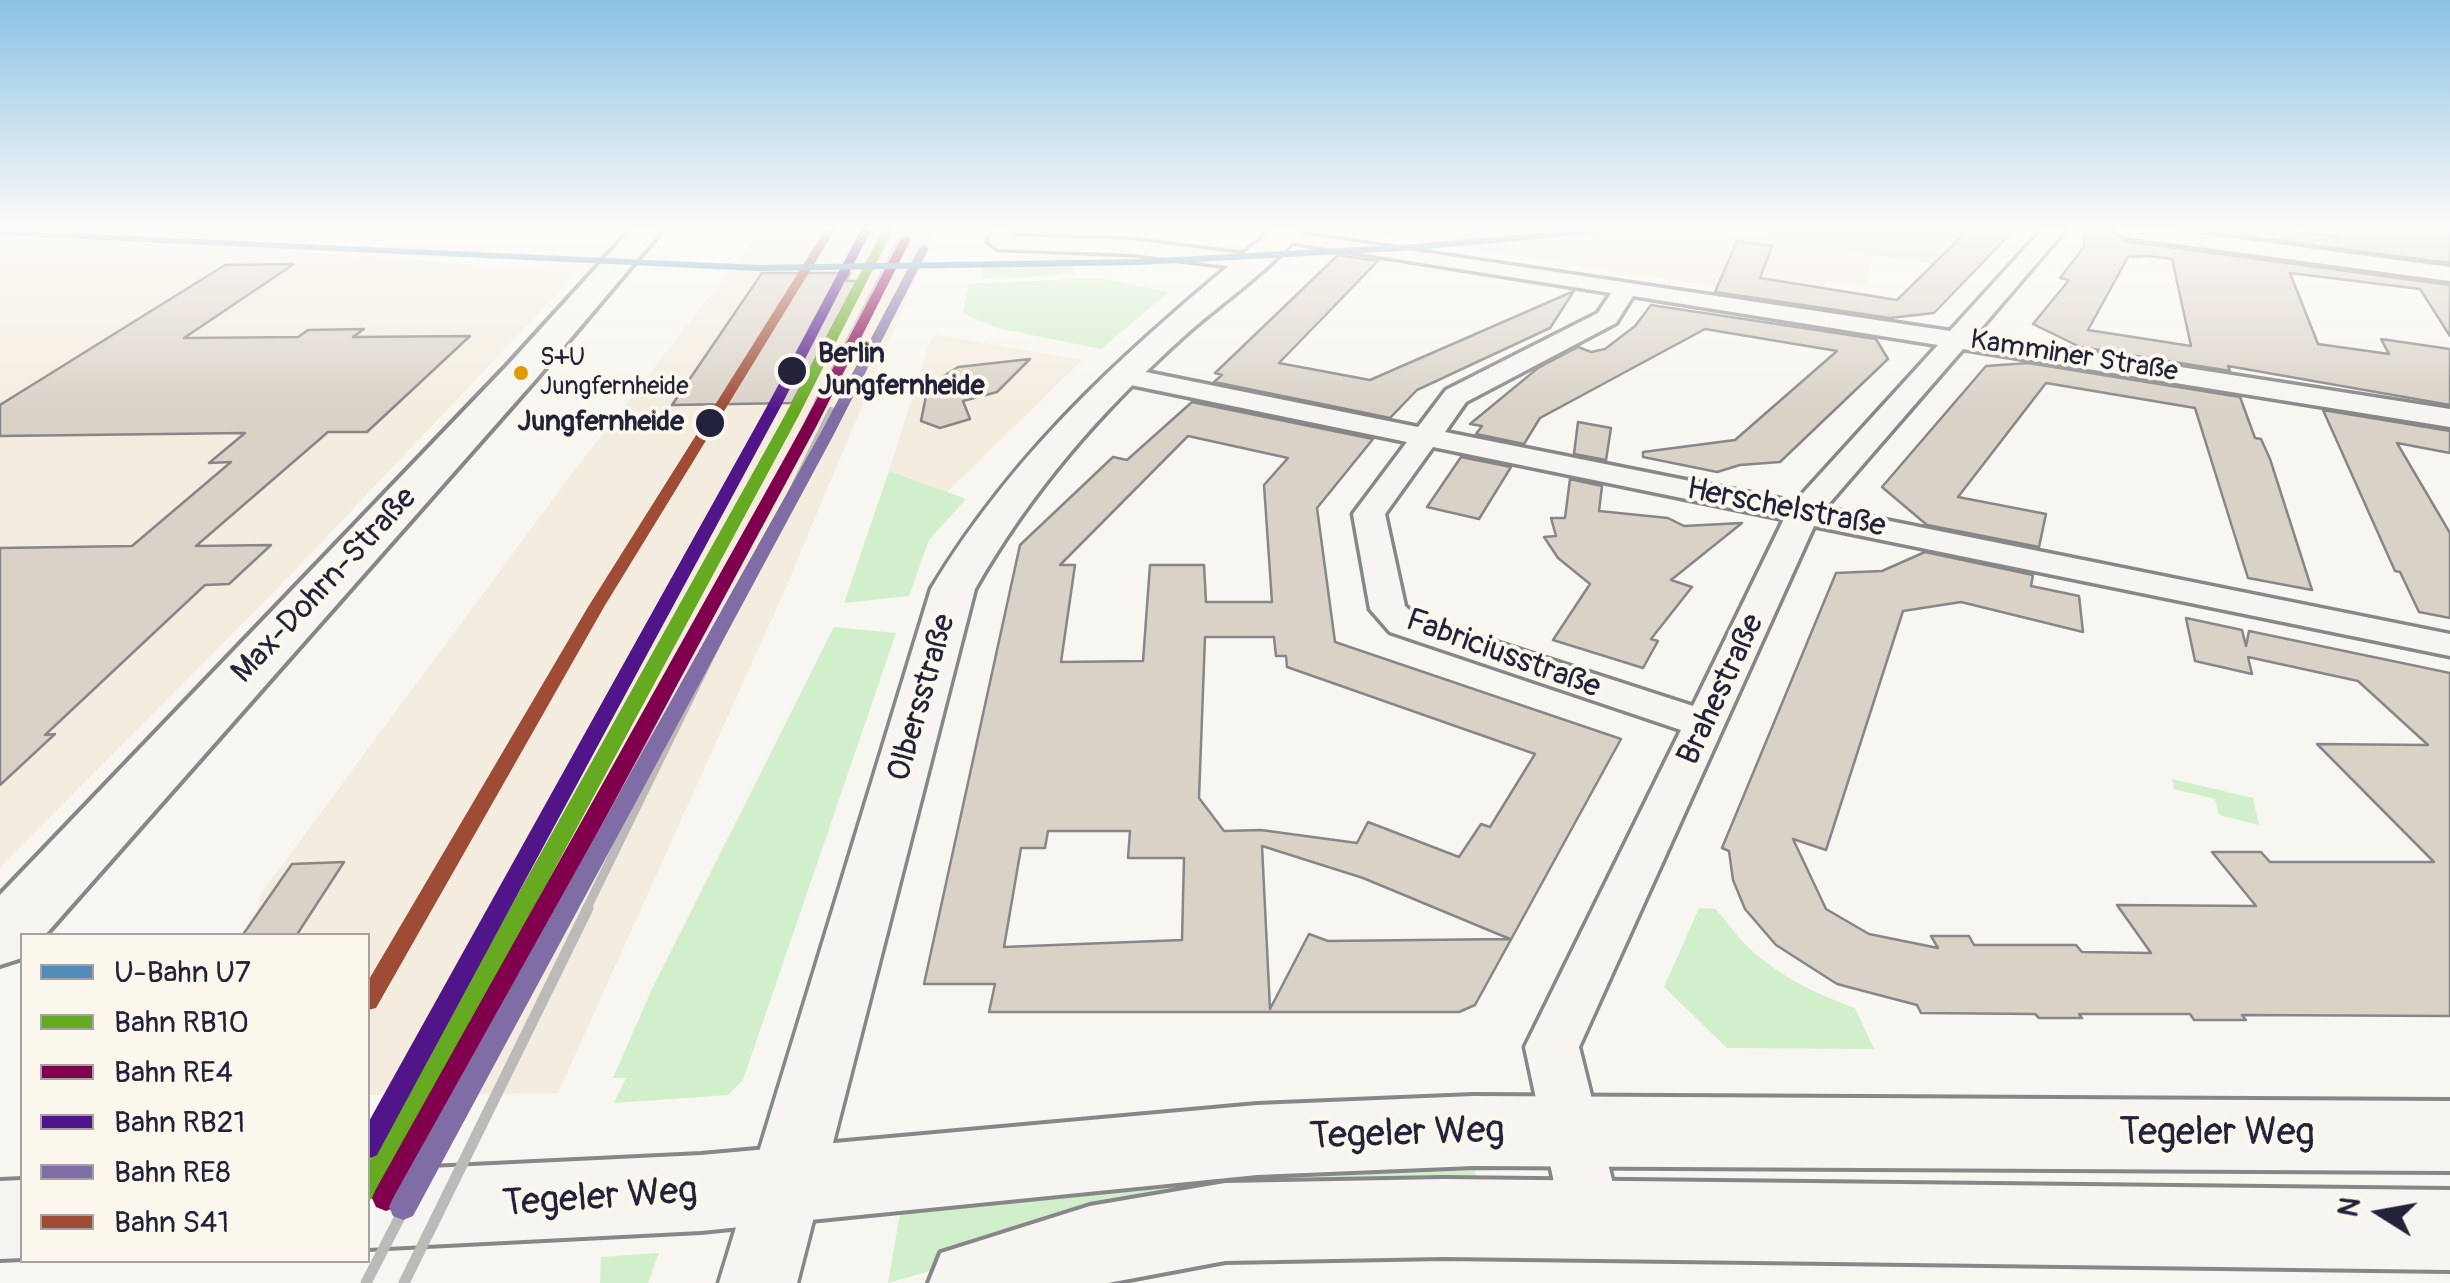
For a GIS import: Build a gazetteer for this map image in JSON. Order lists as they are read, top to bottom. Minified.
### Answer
{"streets":{"main road":["Max-Dohrn-Straße","Tegeler Weg"],"street":["Kamminer Straße","Herschelstraße","Fabriciusstraße","Brahestraße","Olbersstraße"]},"crossings":[["Kamminer Straße","Brahestraße"],["Herschelstraße","Fabriciusstraße"],["Herschelstraße","Brahestraße"],["Herschelstraße","Olbersstraße"],["Fabriciusstraße","Brahestraße"],["Brahestraße","Tegeler Weg"],["Olbersstraße","Tegeler Weg"]],"places":["Berlin Jungfernheide","S+U Jungfernheide","Jungfernheide"],"lines":["rail line RB10","rail line RE4","rail line RB21","rail line RE8","rail line S41"],"legend":["U-Bahn U7","Bahn RB10","Bahn RE4","Bahn RB21","Bahn RE8","Bahn S41"],"north":"left"}
